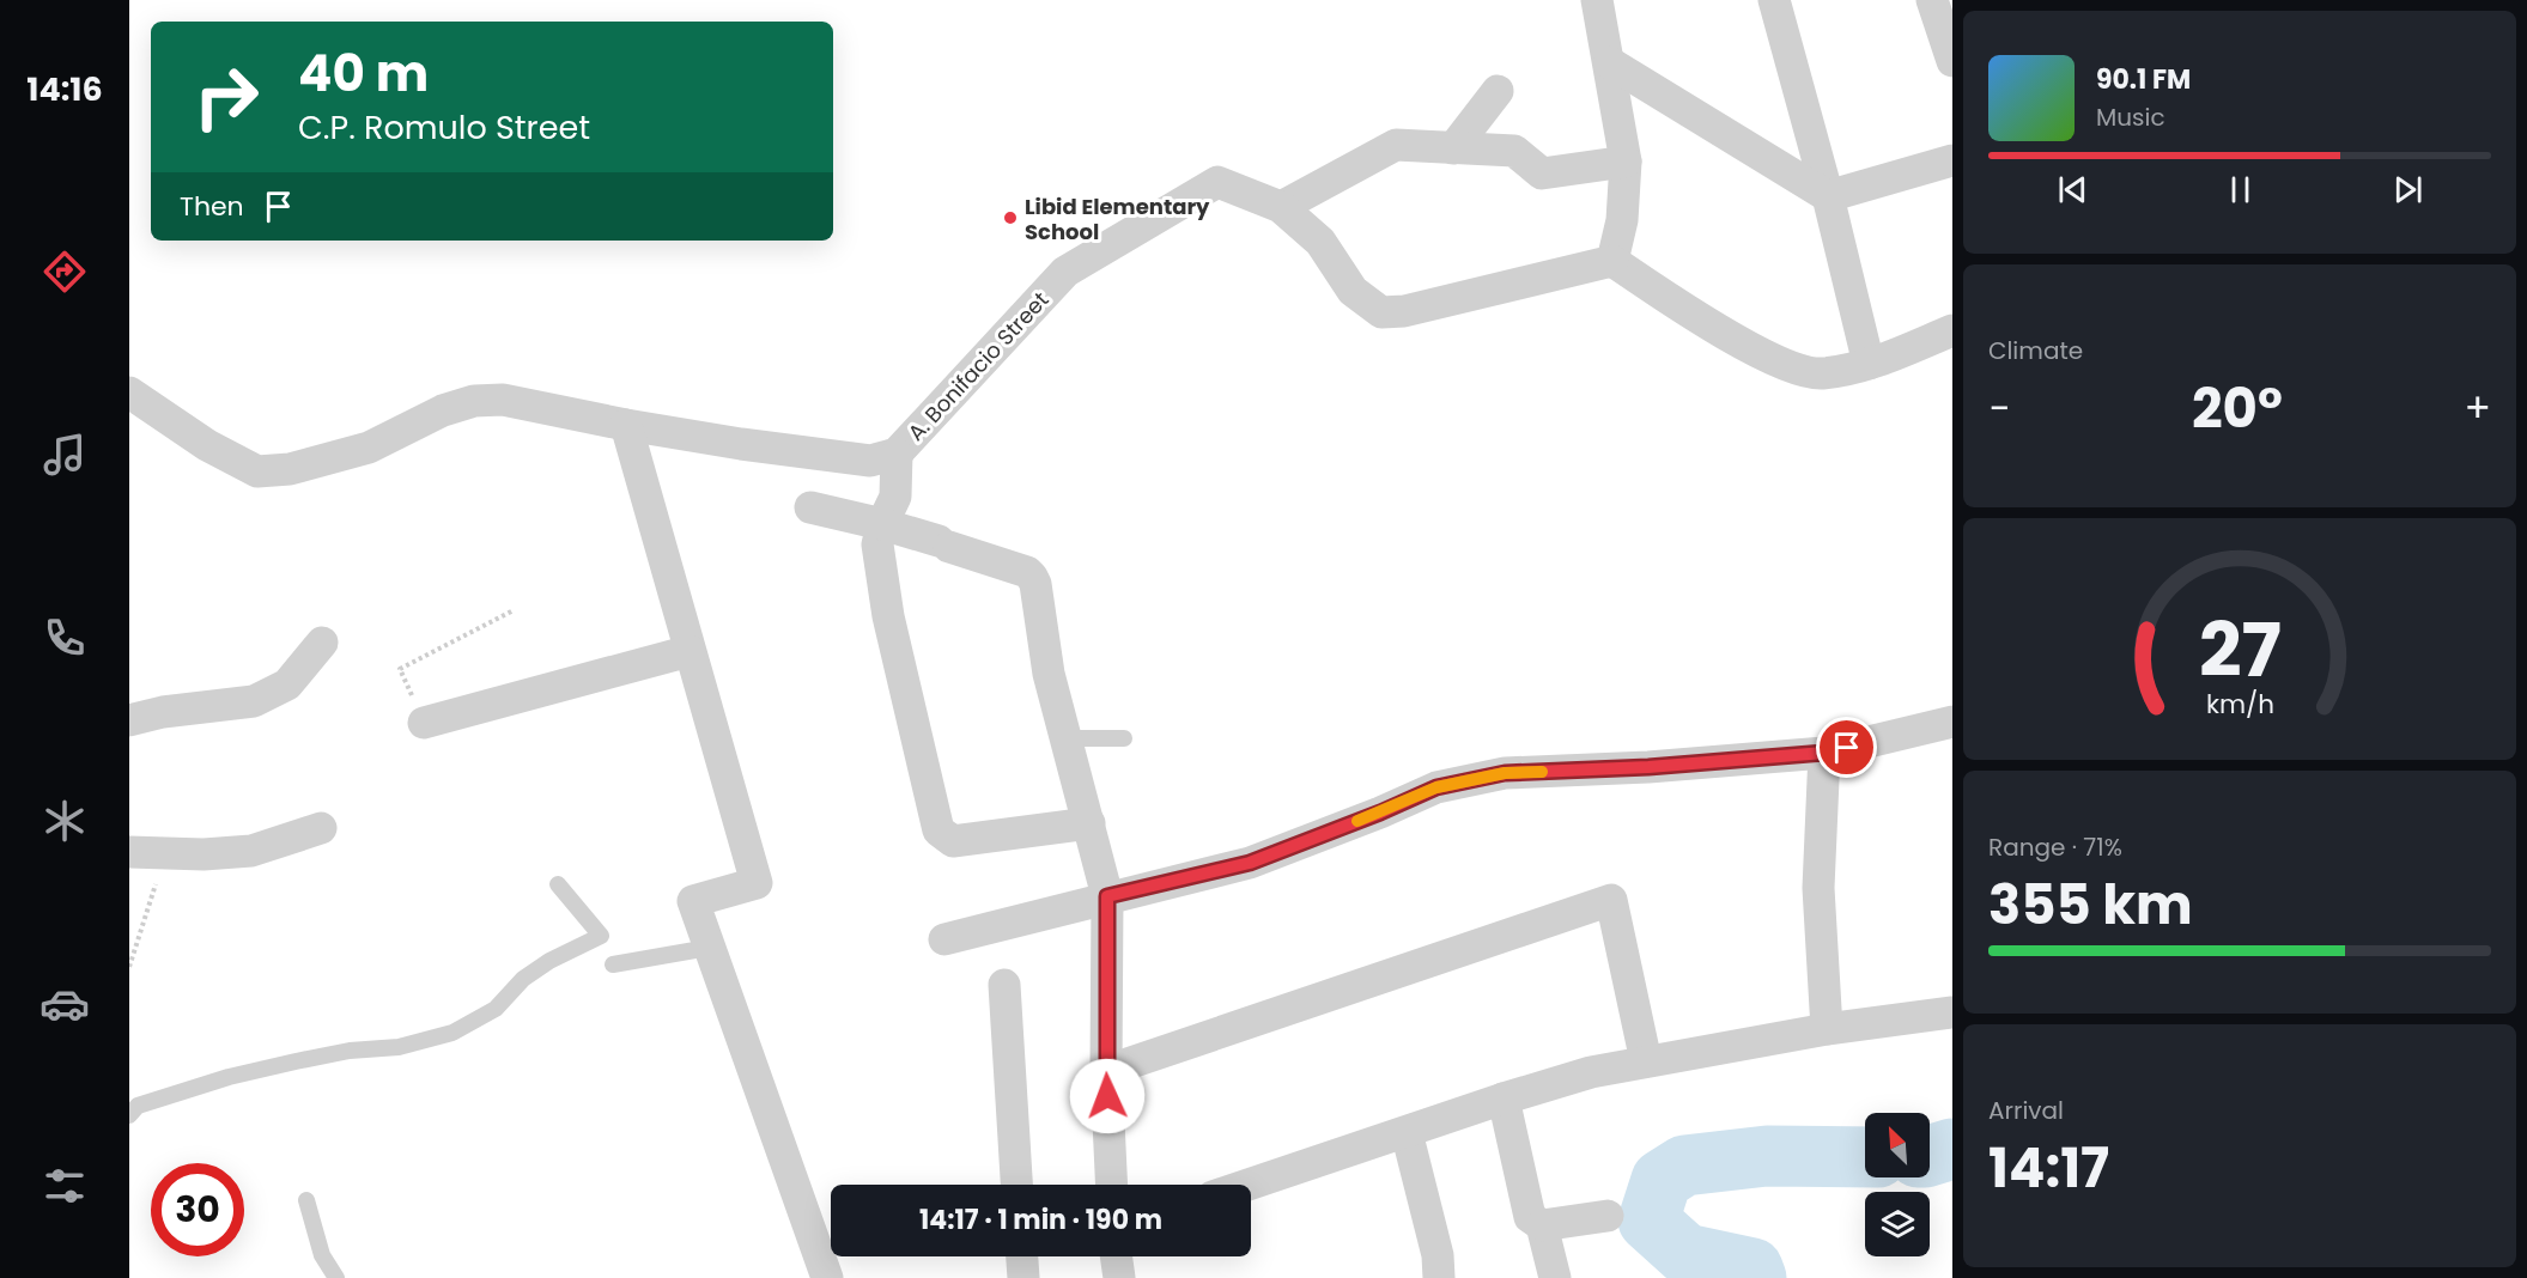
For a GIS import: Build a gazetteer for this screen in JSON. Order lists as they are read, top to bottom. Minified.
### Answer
{"streets":{"street":["A. Bonifacio Street"]},"places":["Libid Elementary School"],"north":"top left","page":{"tabs":"14:16","turn":["40 m","C.P. Romulo Street"],"song":["90.1 FM","Music"],"then":"Then","tile":["Climate",["Range · 71%","355 km"],["Arrival","14:17"]],"heat":["−","20°","+"],"limit":"30","trip":"14:17 · 1 min · 190 m","gauge":["27","km/h"]}}
